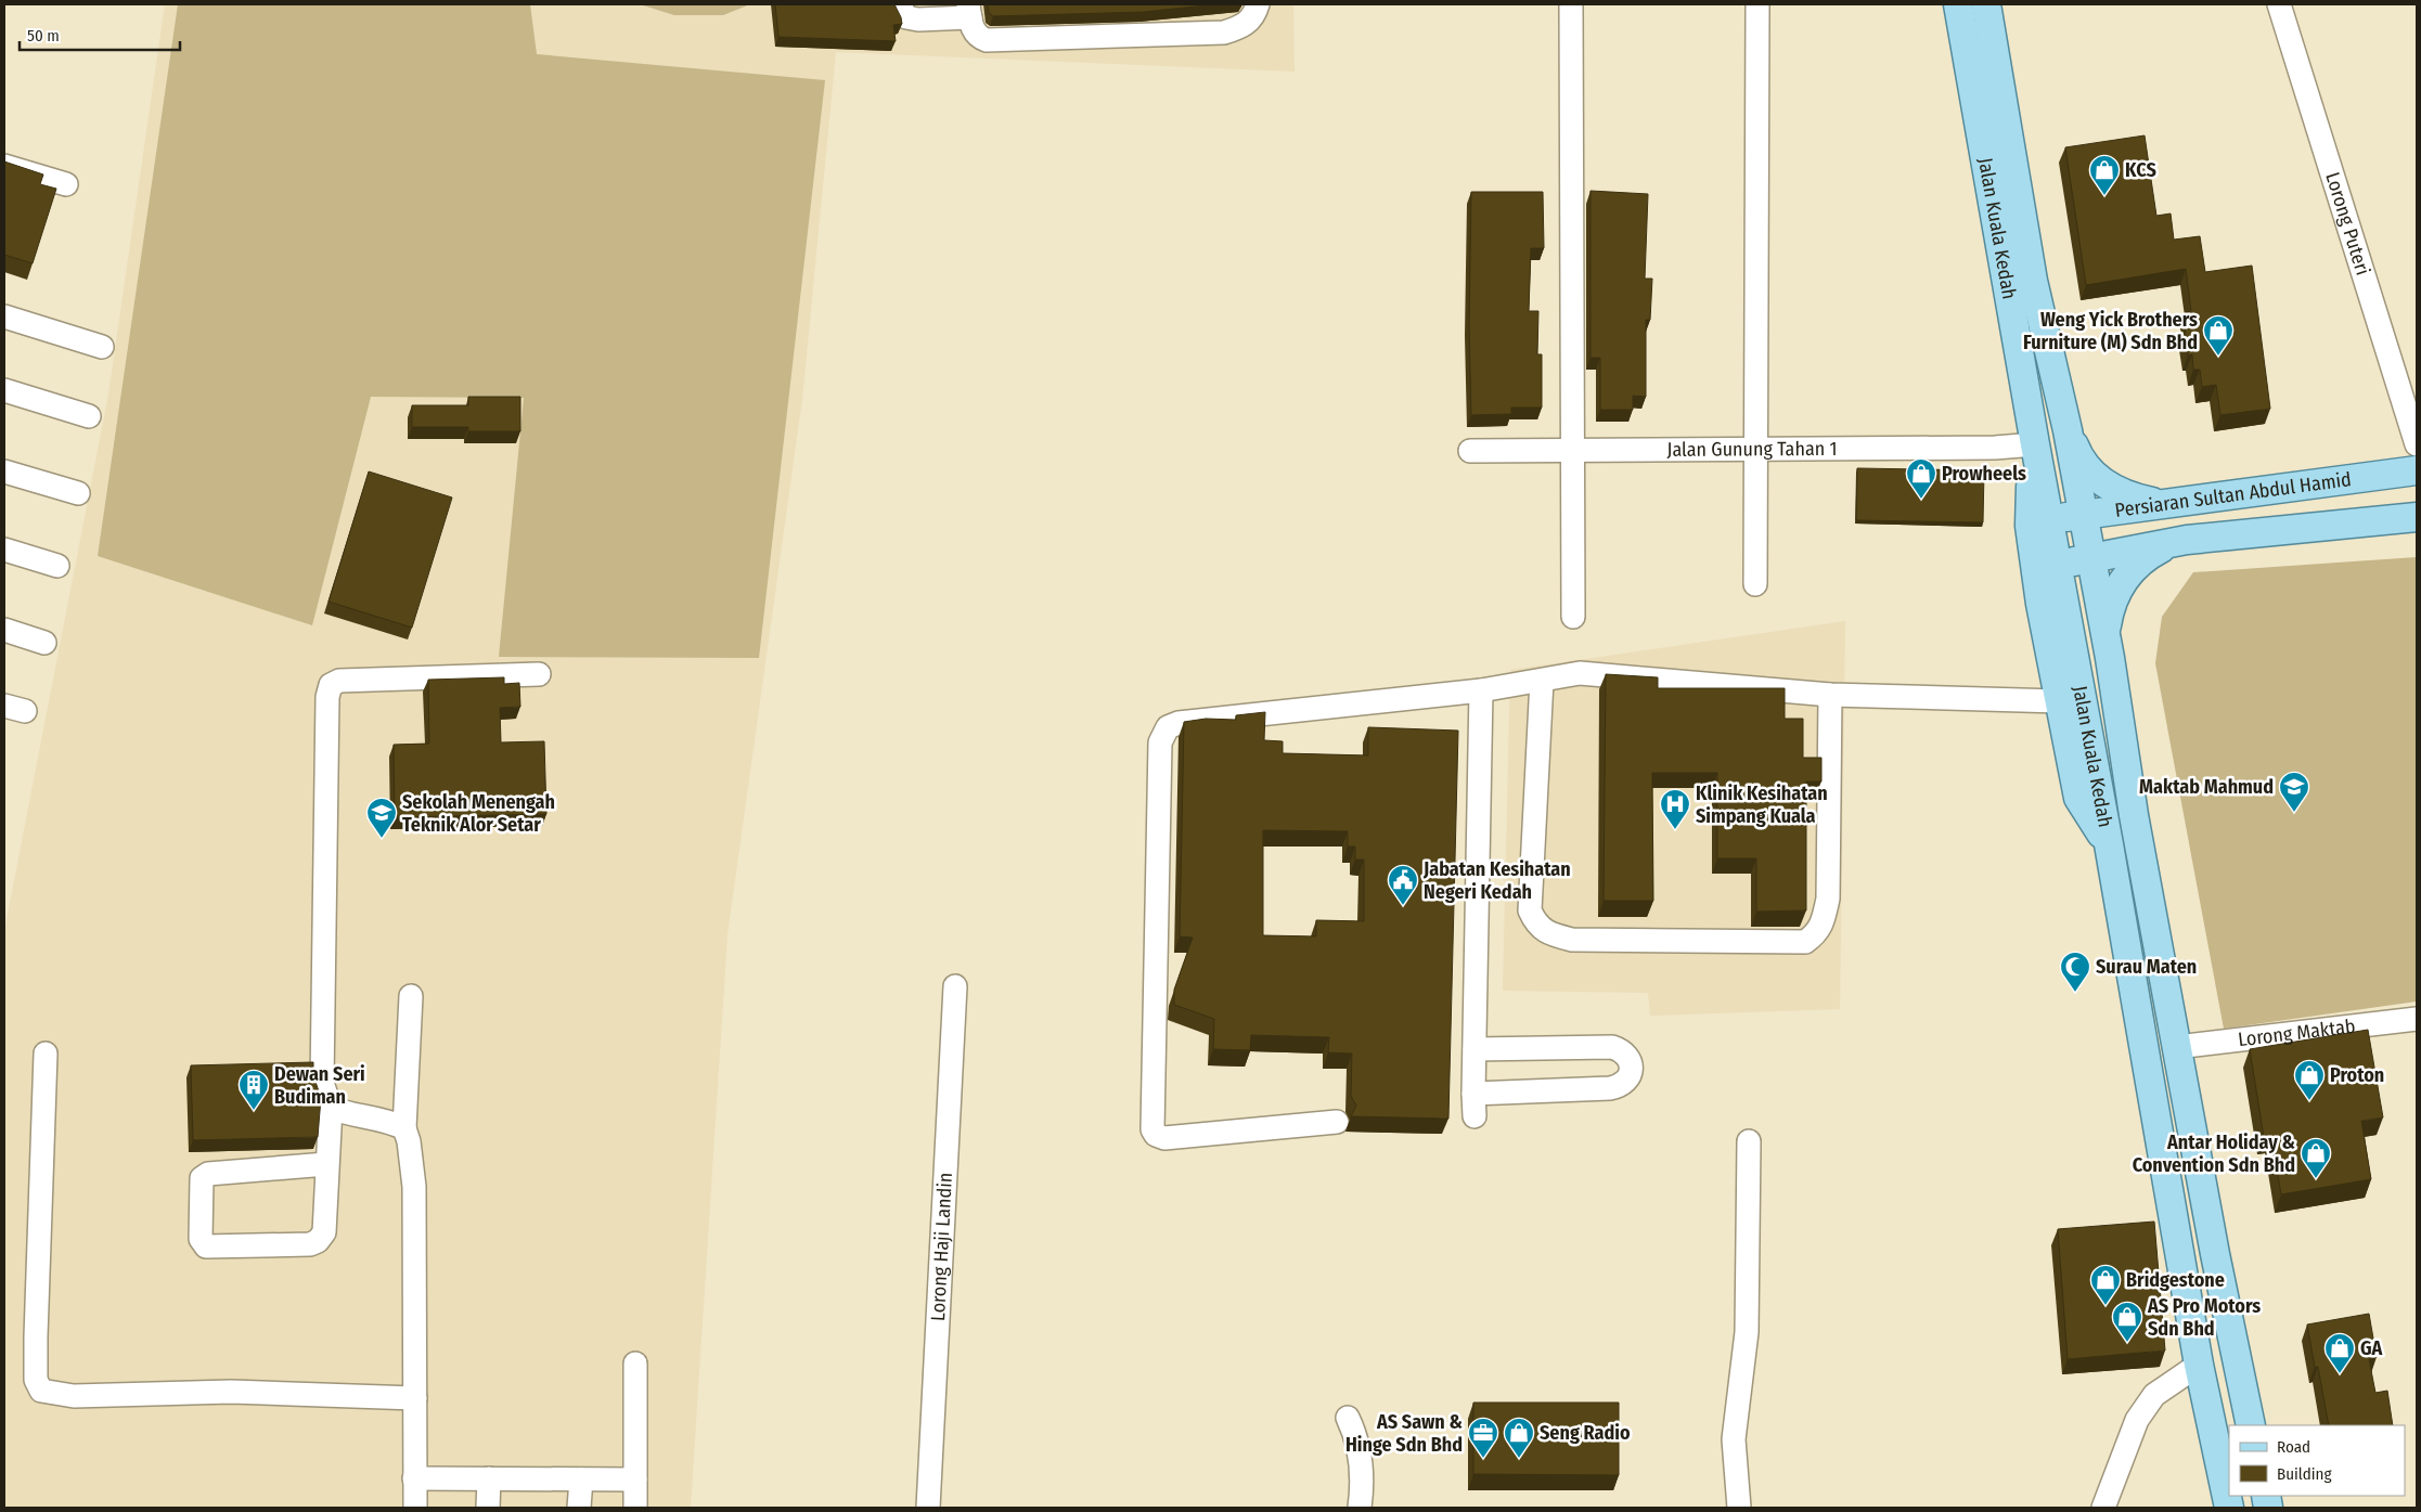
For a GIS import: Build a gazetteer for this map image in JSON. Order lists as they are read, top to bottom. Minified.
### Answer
{"streets":{"main road":["Jalan Kuala Kedah","Persiaran Sultan Abdul Hamid"],"street":["Lorong Puteri","Jalan Gunung Tahan 1","Lorong Maktab","Lorong Haji Landin"]},"crossings":[["Jalan Kuala Kedah","Jalan Gunung Tahan 1"],["Jalan Kuala Kedah","Persiaran Sultan Abdul Hamid"],["Jalan Kuala Kedah","Lorong Maktab"]],"places":{"shop":["KCS","Weng Yick Brothers Furniture (M) Sdn Bhd","Prowheels","Proton","Antar Holiday & Convention Sdn Bhd","Bridgestone","AS Pro Motors Sdn Bhd","GA","Seng Radio"],"school or university":["Maktab Mahmud","Sekolah Menengah Teknik Alor Setar"],"hospital":["Klinik Kesihatan Simpang Kuala"],"public building":["Jabatan Kesihatan Negeri Kedah"],"mosque":["Surau Maten"],"building":["Dewan Seri Budiman"],"office":["AS Sawn & Hinge Sdn Bhd"]},"legend":["Road","Building"],"scale_bar":"50 m"}
